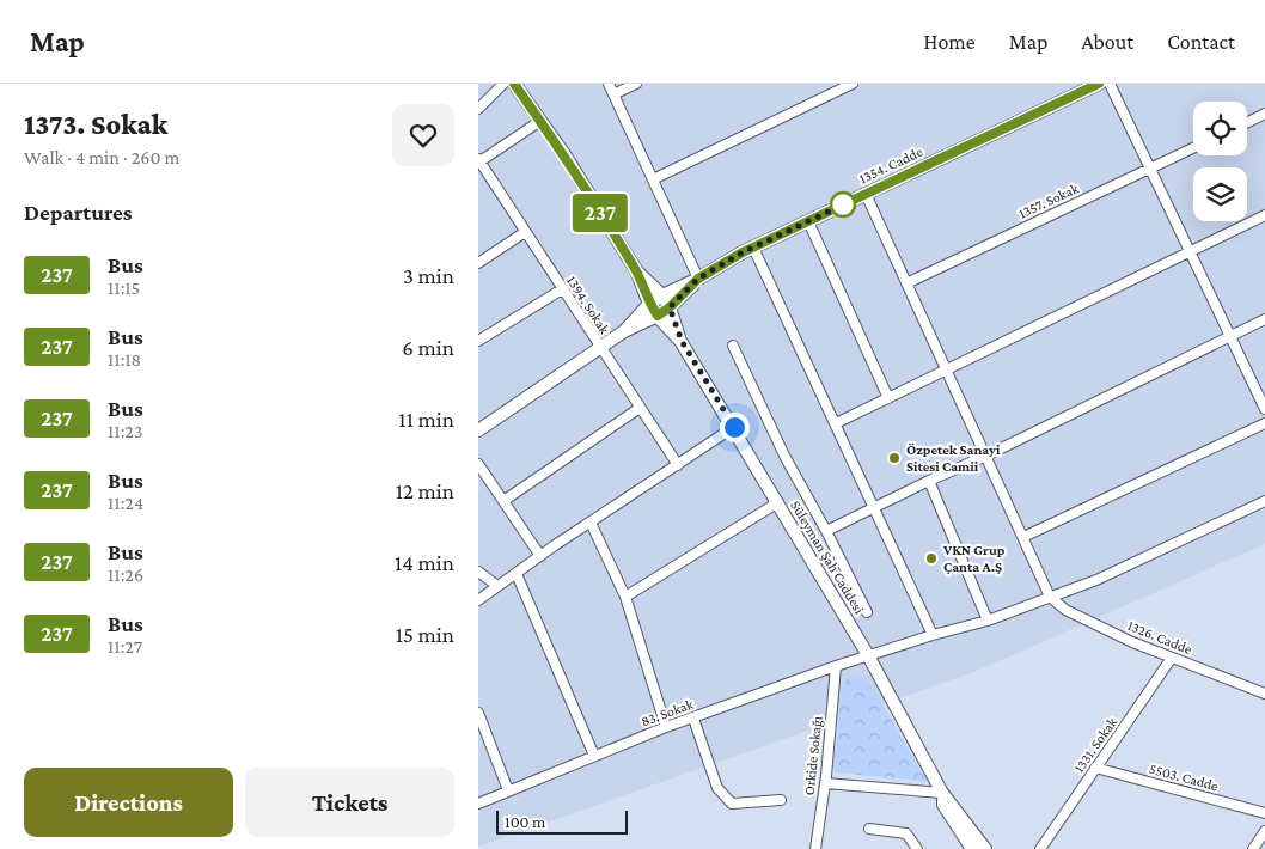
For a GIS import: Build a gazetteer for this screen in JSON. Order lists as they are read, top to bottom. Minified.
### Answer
{"streets":{"main road":["1354. Cadde","Süleyman Şah Caddesi"],"street":["1357. Sokak","1394. Sokak","1326. Cadde","83. Sokak","1331. Sokak","Orkide Sokağı","5503. Cadde"]},"crossings":[["1354. Cadde","1394. Sokak"],["Süleyman Şah Caddesi","83. Sokak"],["1326. Cadde","83. Sokak"],["1326. Cadde","1331. Sokak"],["83. Sokak","Orkide Sokağı"],["1331. Sokak","5503. Cadde"]],"places":["Özpetek Sanayi Sitesi Camii","VKN Grup Çanta A.Ş"],"lines":["bus line 237"],"scale_bar":"100 m","page":{"header":"Map","nav":["Home","Map","About","Contact"],"heading":[["1373. Sokak","Walk · 4 min · 260 m"],"Departures"],"on_map":"237","list":[{"mark":"237","name":"Bus","note":"11:15","value":"3 min"},{"mark":"237","name":"Bus","note":"11:18","value":"6 min"},{"mark":"237","name":"Bus","note":"11:23","value":"11 min"},{"mark":"237","name":"Bus","note":"11:24","value":"12 min"},{"mark":"237","name":"Bus","note":"11:26","value":"14 min"},{"mark":"237","name":"Bus","note":"11:27","value":"15 min"}],"buttons":["Directions","Tickets"],"scale":"100 m"}}
